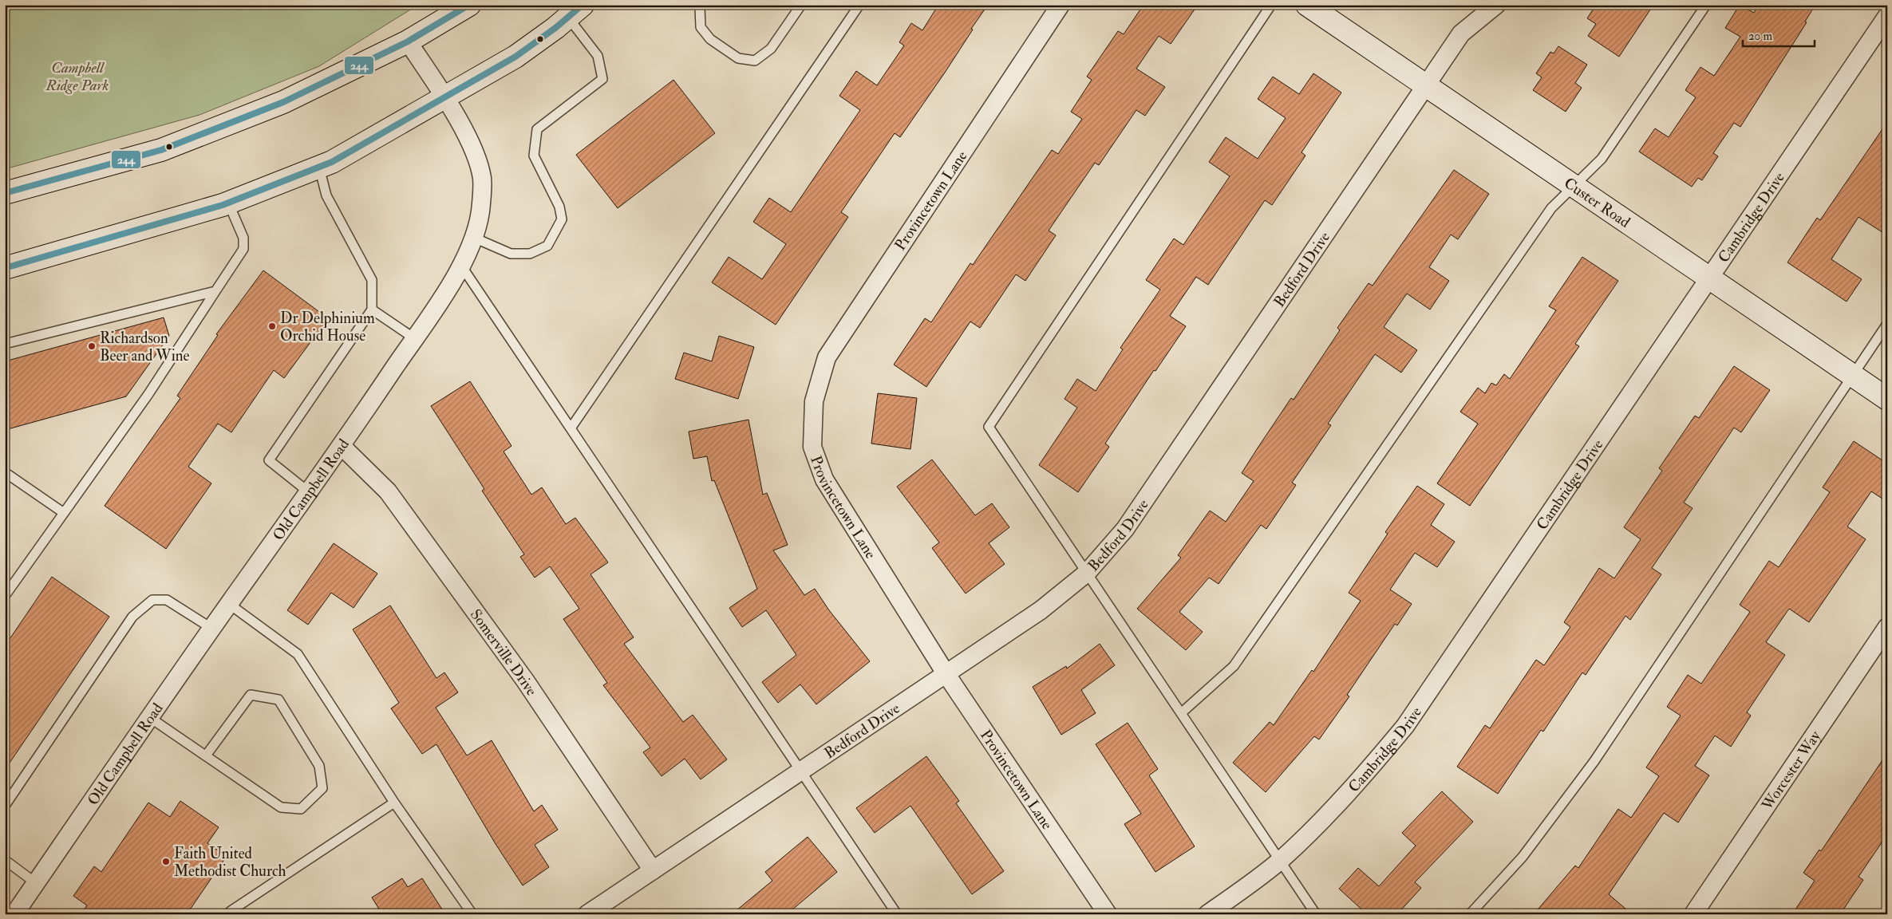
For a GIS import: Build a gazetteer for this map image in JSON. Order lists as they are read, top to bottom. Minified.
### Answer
{"streets":{"main road":["Custer Road"],"street":["Provincetown Lane","Cambridge Drive","Bedford Drive","Old Campbell Road","Somerville Drive","Worcester Way"]},"crossings":[["Provincetown Lane","Bedford Drive"],["Custer Road","Cambridge Drive"],["Custer Road","Bedford Drive"],["Bedford Drive","Somerville Drive"],["Old Campbell Road","Somerville Drive"]],"parks":["Campbell Ridge Park"],"places":["Dr Delphinium Orchid House","Richardson Beer and Wine","Faith United Methodist Church"],"lines":["transit line 244"],"scale_bar":"20 m"}
